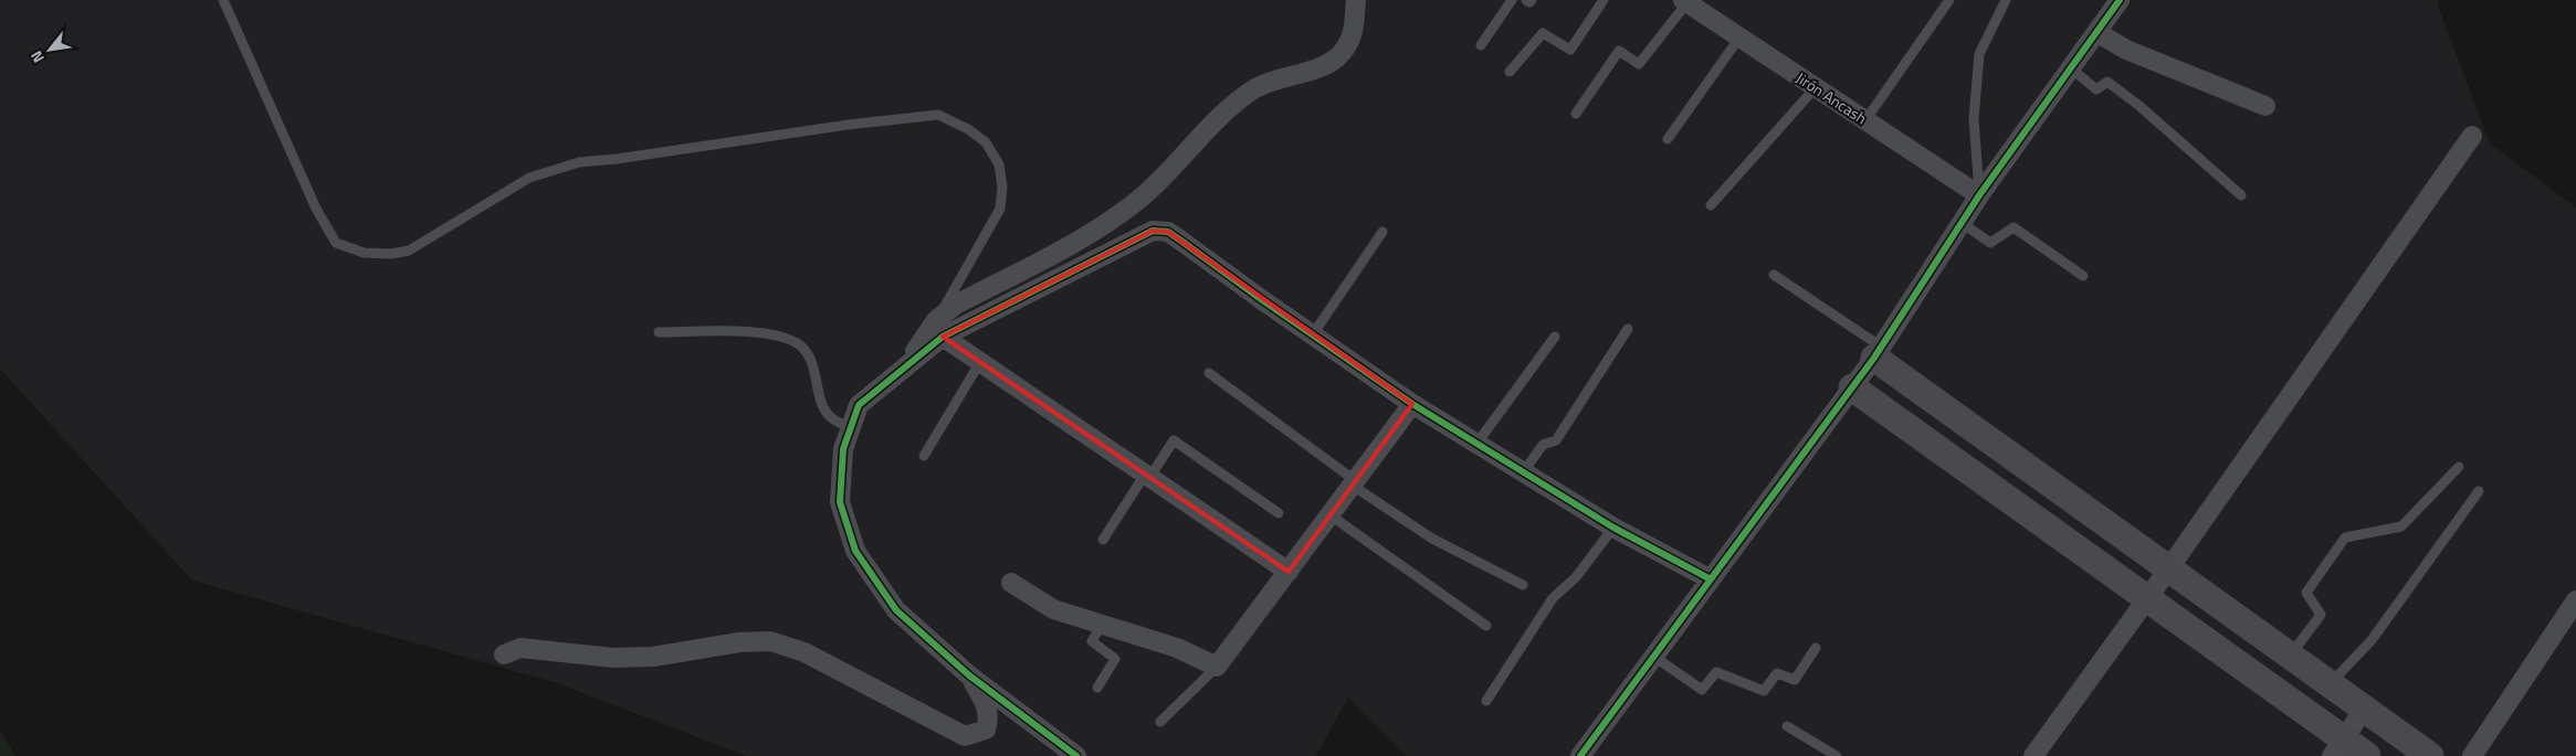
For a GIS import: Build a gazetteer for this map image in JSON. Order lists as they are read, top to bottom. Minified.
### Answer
{"streets":{"street":["Jirón Ancash"]},"north":"bottom left"}
